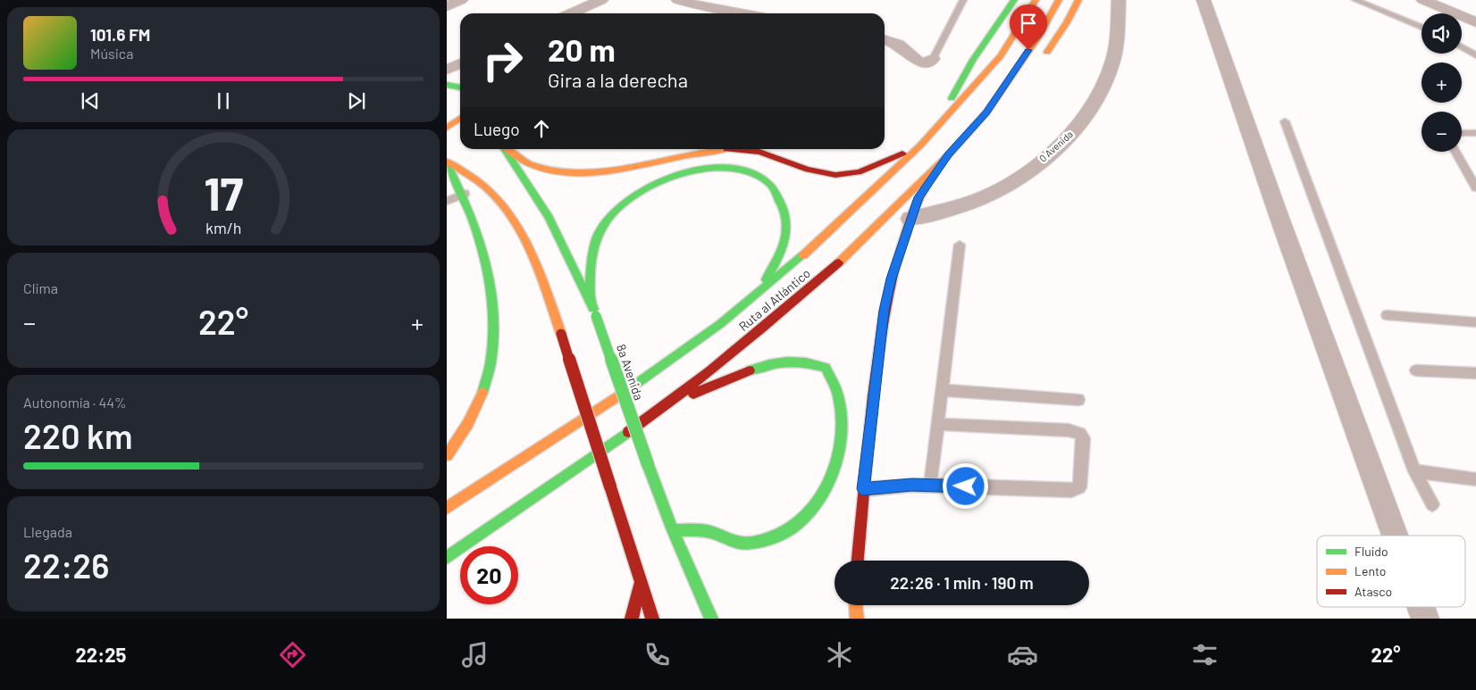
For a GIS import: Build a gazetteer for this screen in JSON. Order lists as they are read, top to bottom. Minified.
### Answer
{"streets":{"main road":["Ruta al Atlántico","8a Avenida"],"street":["0 Avenida"]},"legend":["Fluido","Lento","Atasco"],"page":{"map_buttons":["+","−"],"turn":["20 m","Gira a la derecha"],"song":["101.6 FM","Música"],"then":"Luego","tile":["Clima",["Autonomía · 44%","220 km"],["Llegada","22:26"]],"heat":["−","22°","+"],"limit":"20","trip":"22:26 · 1 min · 190 m","tabs":["22:25","22°"],"gauge":["17","km/h"]}}
